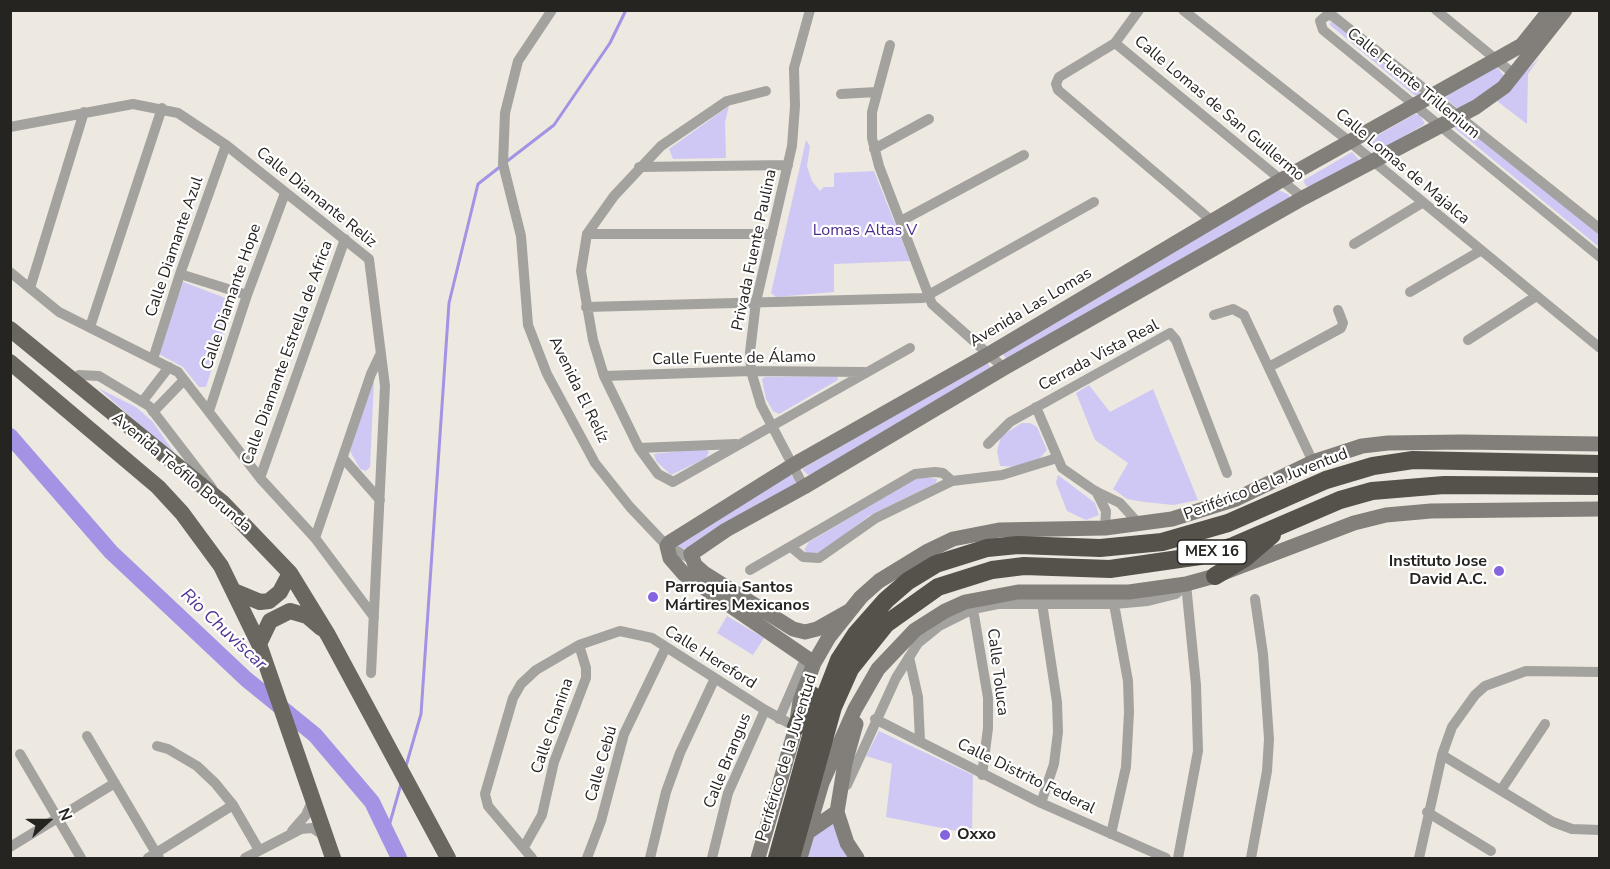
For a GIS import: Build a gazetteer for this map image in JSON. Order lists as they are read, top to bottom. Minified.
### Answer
{"streets":{"highway":["Periférico de la Juventud","MEX 16"],"main road":["Avenida Las Lomas","Avenida El Relíz","Avenida Teófilo Borunda"],"street":["Calle Fuente Trillenium","Calle Lomas de San Guillermo","Calle Lomas de Majalca","Calle Diamante Reliz","Calle Diamante Azul","Privada Fuente Paulina","Calle Diamante Hope","Calle Diamante Estrella de Africa","Cerrada Vista Real","Calle Fuente de Álamo","Calle Hereford","Calle Toluca","Calle Chanina","Calle Brangus","Calle Cebú","Calle Distrito Federal"]},"crossings":[["Calle Fuente Trillenium","Avenida Las Lomas"],["Calle Lomas de San Guillermo","Avenida Las Lomas"],["Calle Lomas de Majalca","Avenida Las Lomas"],["Calle Diamante Reliz","Calle Diamante Azul"],["Calle Diamante Reliz","Calle Diamante Hope"],["Calle Diamante Reliz","Calle Diamante Estrella de Africa"],["Privada Fuente Paulina","Avenida Las Lomas"],["Privada Fuente Paulina","Calle Fuente de Álamo"],["Avenida Las Lomas","Avenida El Relíz"],["Calle Hereford","Calle Chanina"],["Calle Hereford","Calle Brangus"],["Calle Hereford","Calle Cebú"],["Calle Toluca","Calle Distrito Federal"]],"water":["Rio Chuviscar"],"parks":["Lomas Altas V"],"places":["Instituto Jose David A.C.","Parroquia Santos Mártires Mexicanos","Oxxo"],"north":"right"}
